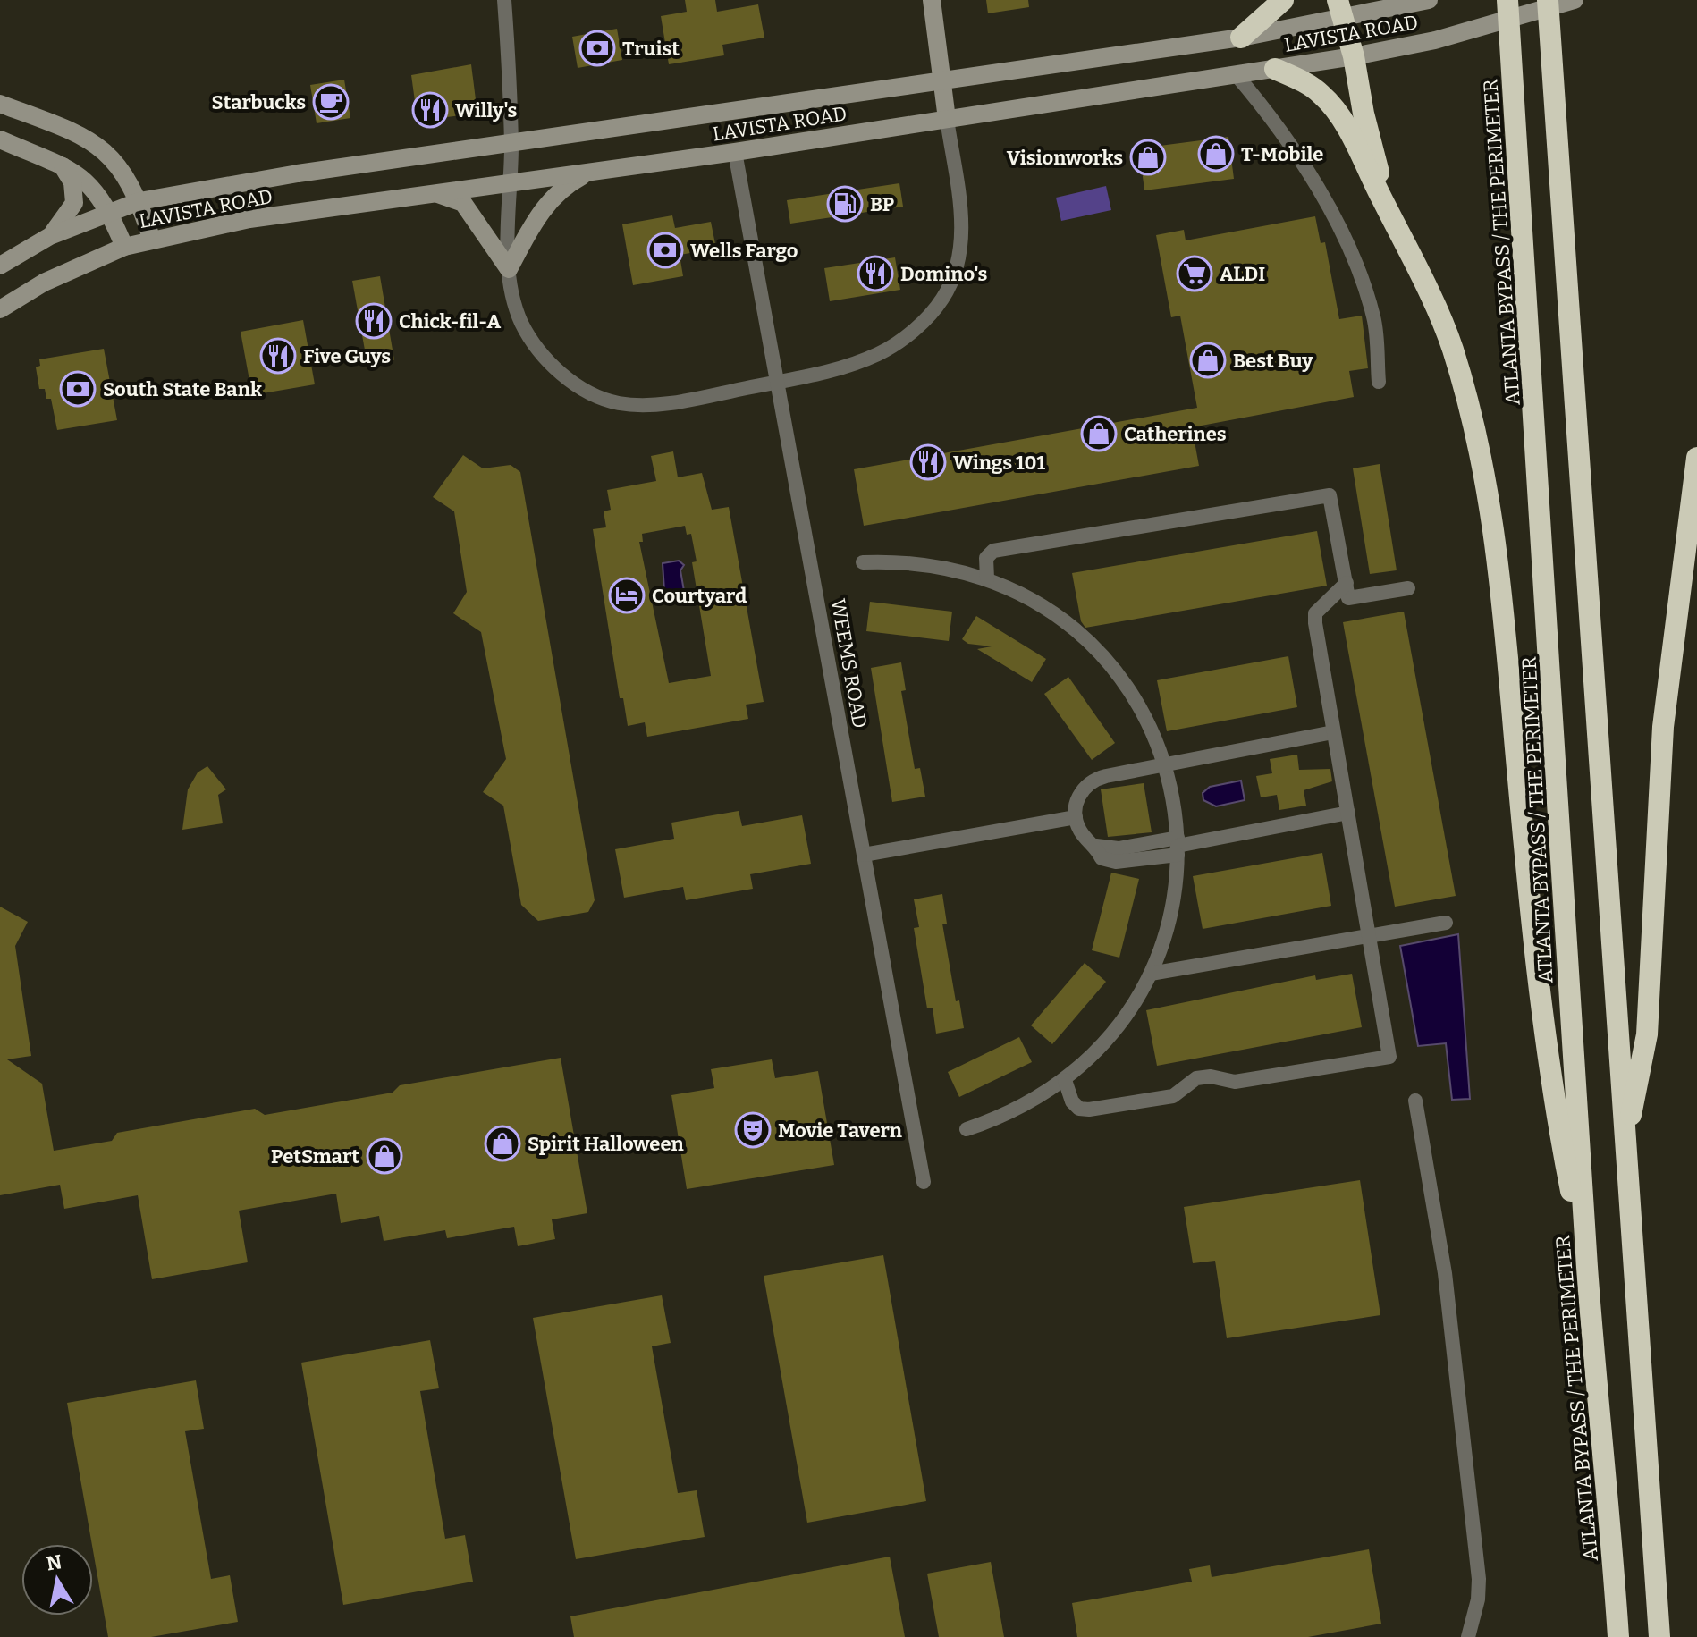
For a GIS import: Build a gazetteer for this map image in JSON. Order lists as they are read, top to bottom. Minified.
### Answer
{"streets":{"highway":["ATLANTA BYPASS / THE PERIMETER"],"main road":["LAVISTA ROAD"],"street":["WEEMS ROAD"]},"crossings":[["LAVISTA ROAD","WEEMS ROAD"]],"places":{"bank":["Truist","Wells Fargo","South State Bank"],"cafe":["Starbucks"],"restaurant":["Willy's","Domino's","Chick-fil-A","Five Guys","Wings 101"],"shop":["T-Mobile","Visionworks","Best Buy","Catherines","Spirit Halloween","PetSmart"],"fuel station":["BP"],"supermarket":["ALDI"],"hotel":["Courtyard"],"theatre":["Movie Tavern"]},"north":"top"}
